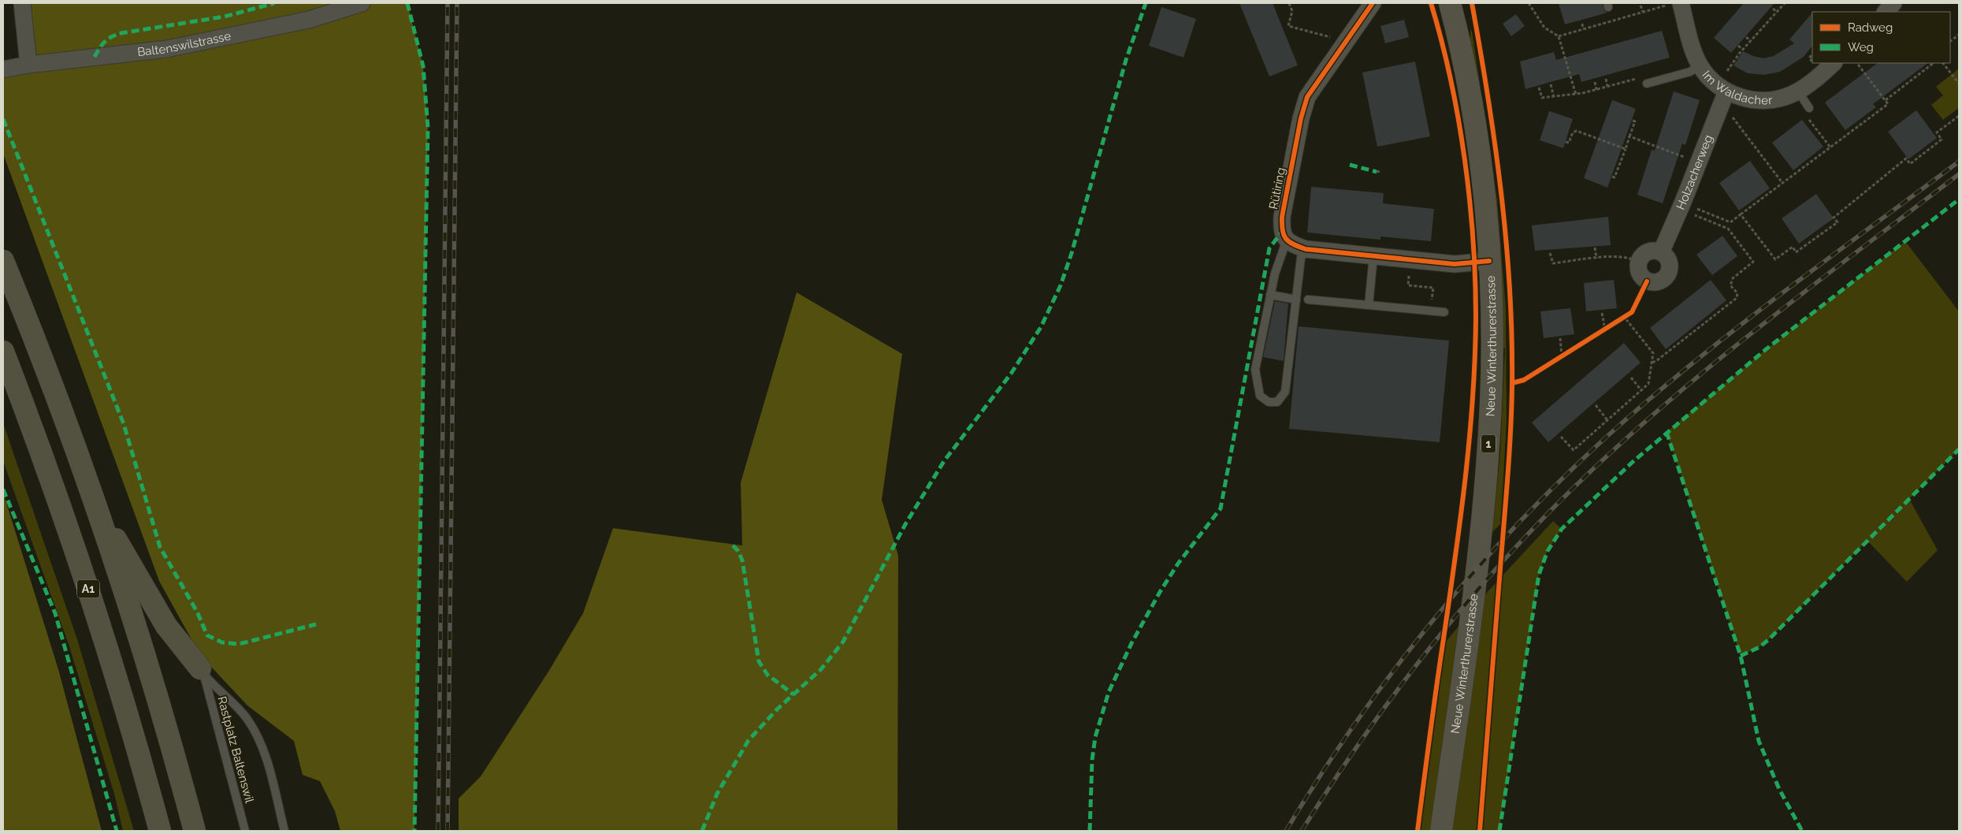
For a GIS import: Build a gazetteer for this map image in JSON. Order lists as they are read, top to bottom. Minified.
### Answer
{"streets":{"highway":["A1"],"main road":["Neue Winterthurerstrasse","1"],"street":["Baltenswilstrasse","Im Waldacher","Holzacherweg","Rütiring"],"lane":["Rastplatz Baltenswil"]},"crossings":[["Im Waldacher","Holzacherweg"]],"legend":["Radweg","Weg"]}
